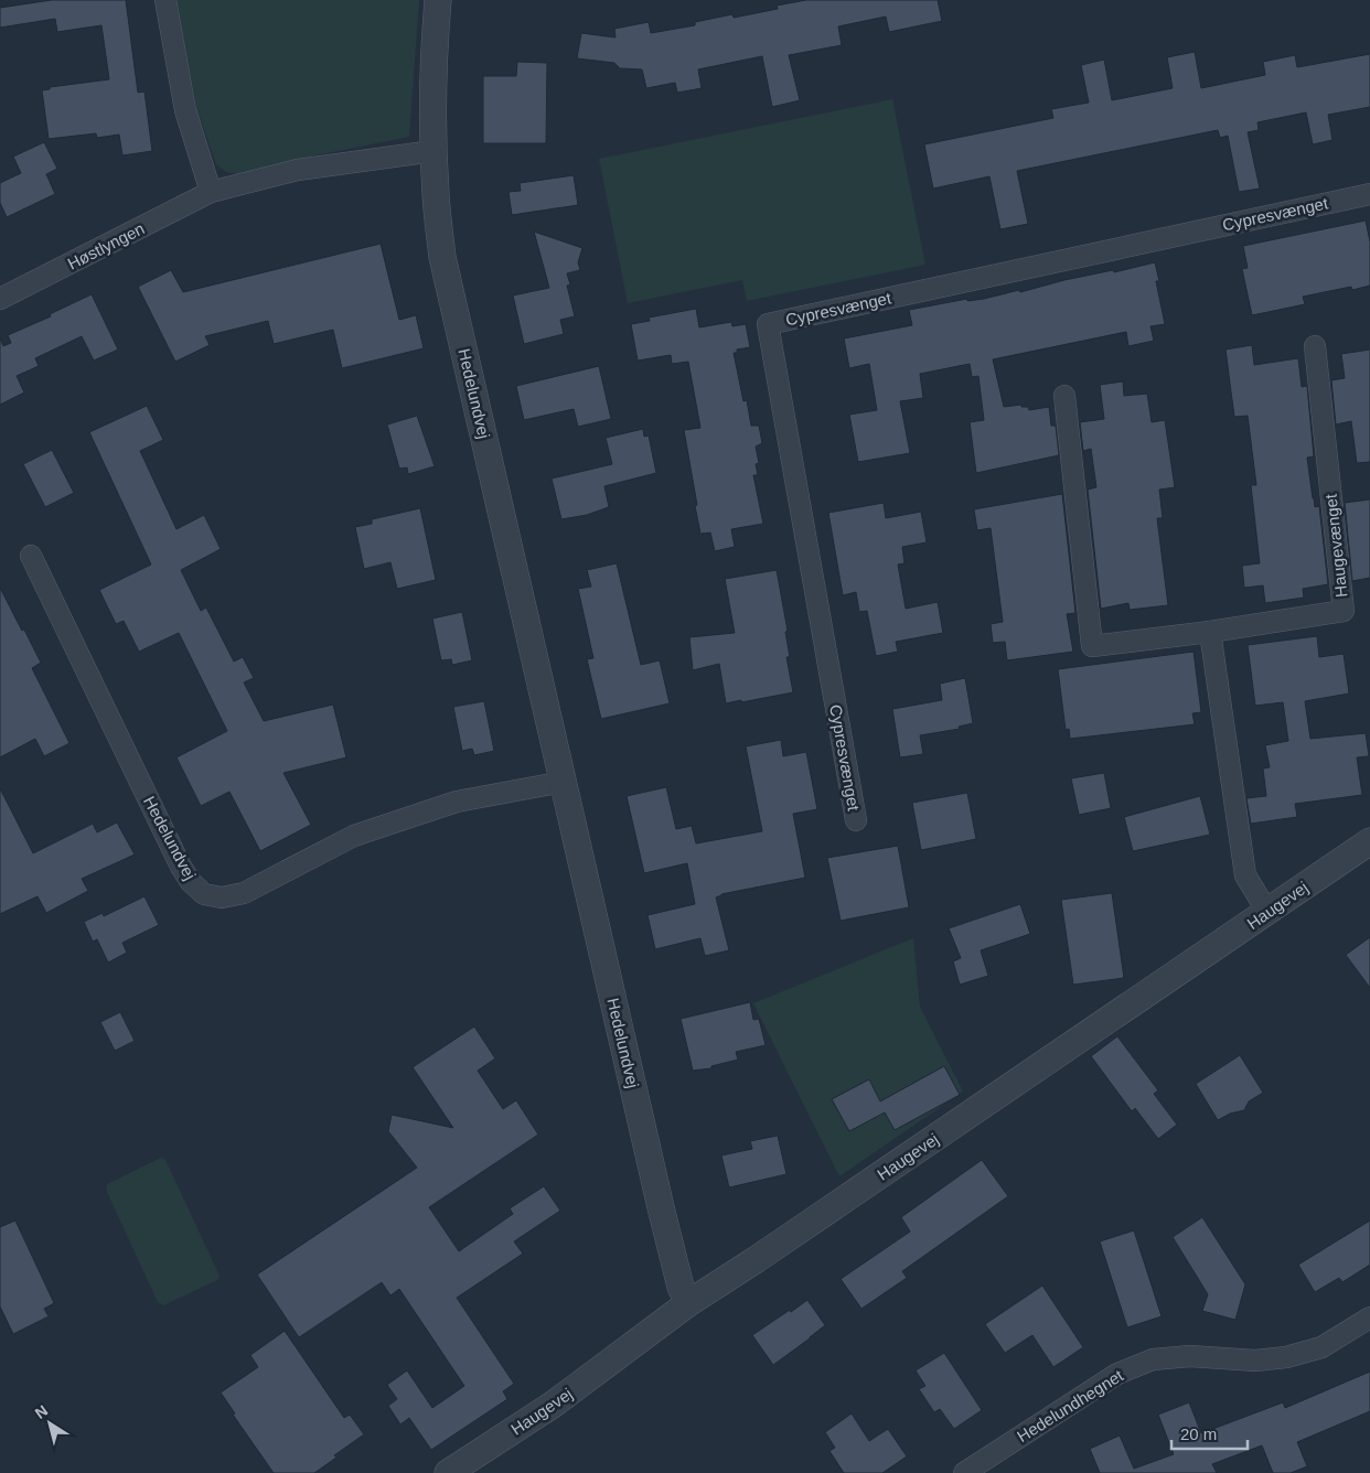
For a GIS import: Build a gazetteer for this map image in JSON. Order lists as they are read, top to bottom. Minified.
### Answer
{"streets":{"street":["Cypresvænget","Høstlyngen","Hedelundvej","Haugevænget","Haugevej","Hedelundhegnet"]},"crossings":[["Høstlyngen","Hedelundvej"],["Hedelundvej","Haugevej"]],"scale_bar":"20 m","north":"top left"}
